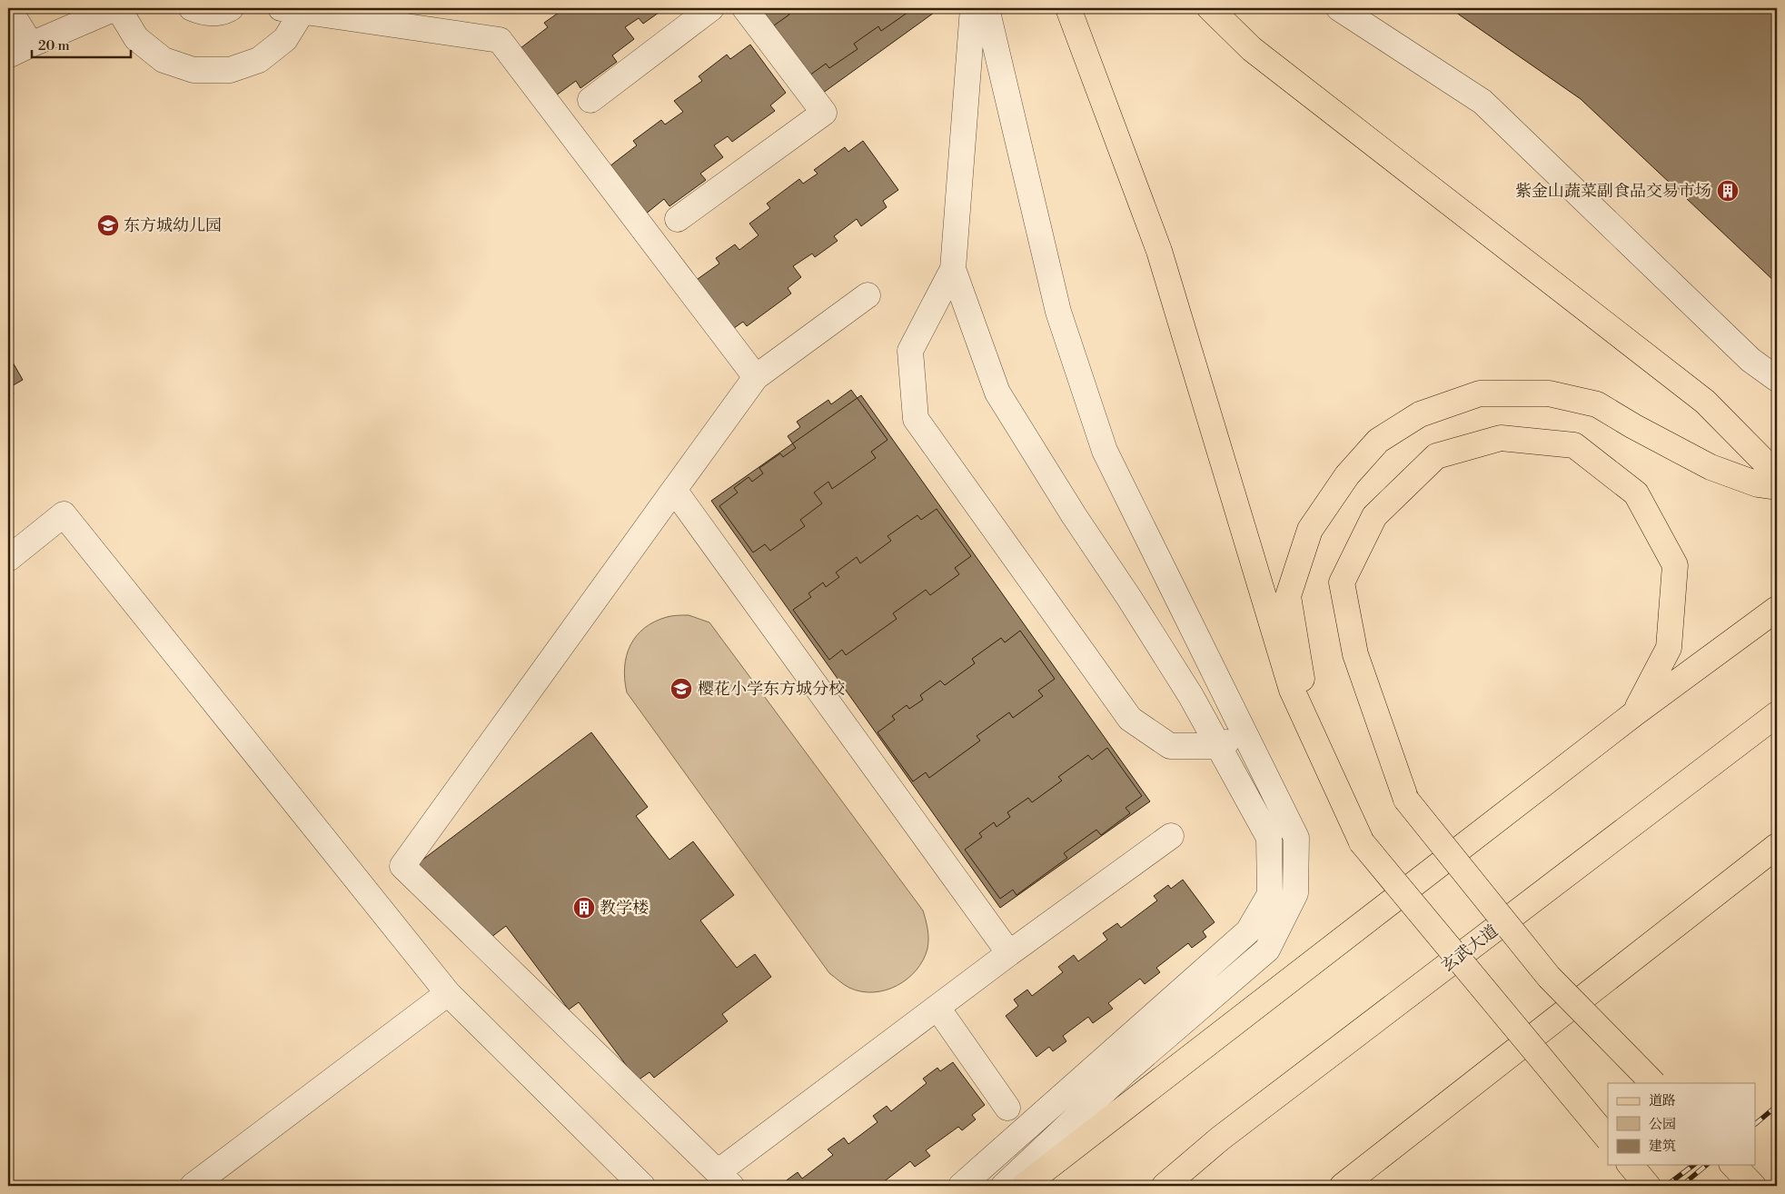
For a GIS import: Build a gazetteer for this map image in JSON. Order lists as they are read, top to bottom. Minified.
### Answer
{"streets":{"main road":["玄武大道"]},"places":{"building":["紫金山蔬菜副食品交易市场","教学楼"],"school or university":["东方城幼儿园","樱花小学东方城分校"]},"legend":["道路","公园","建筑"],"scale_bar":"20 m"}
